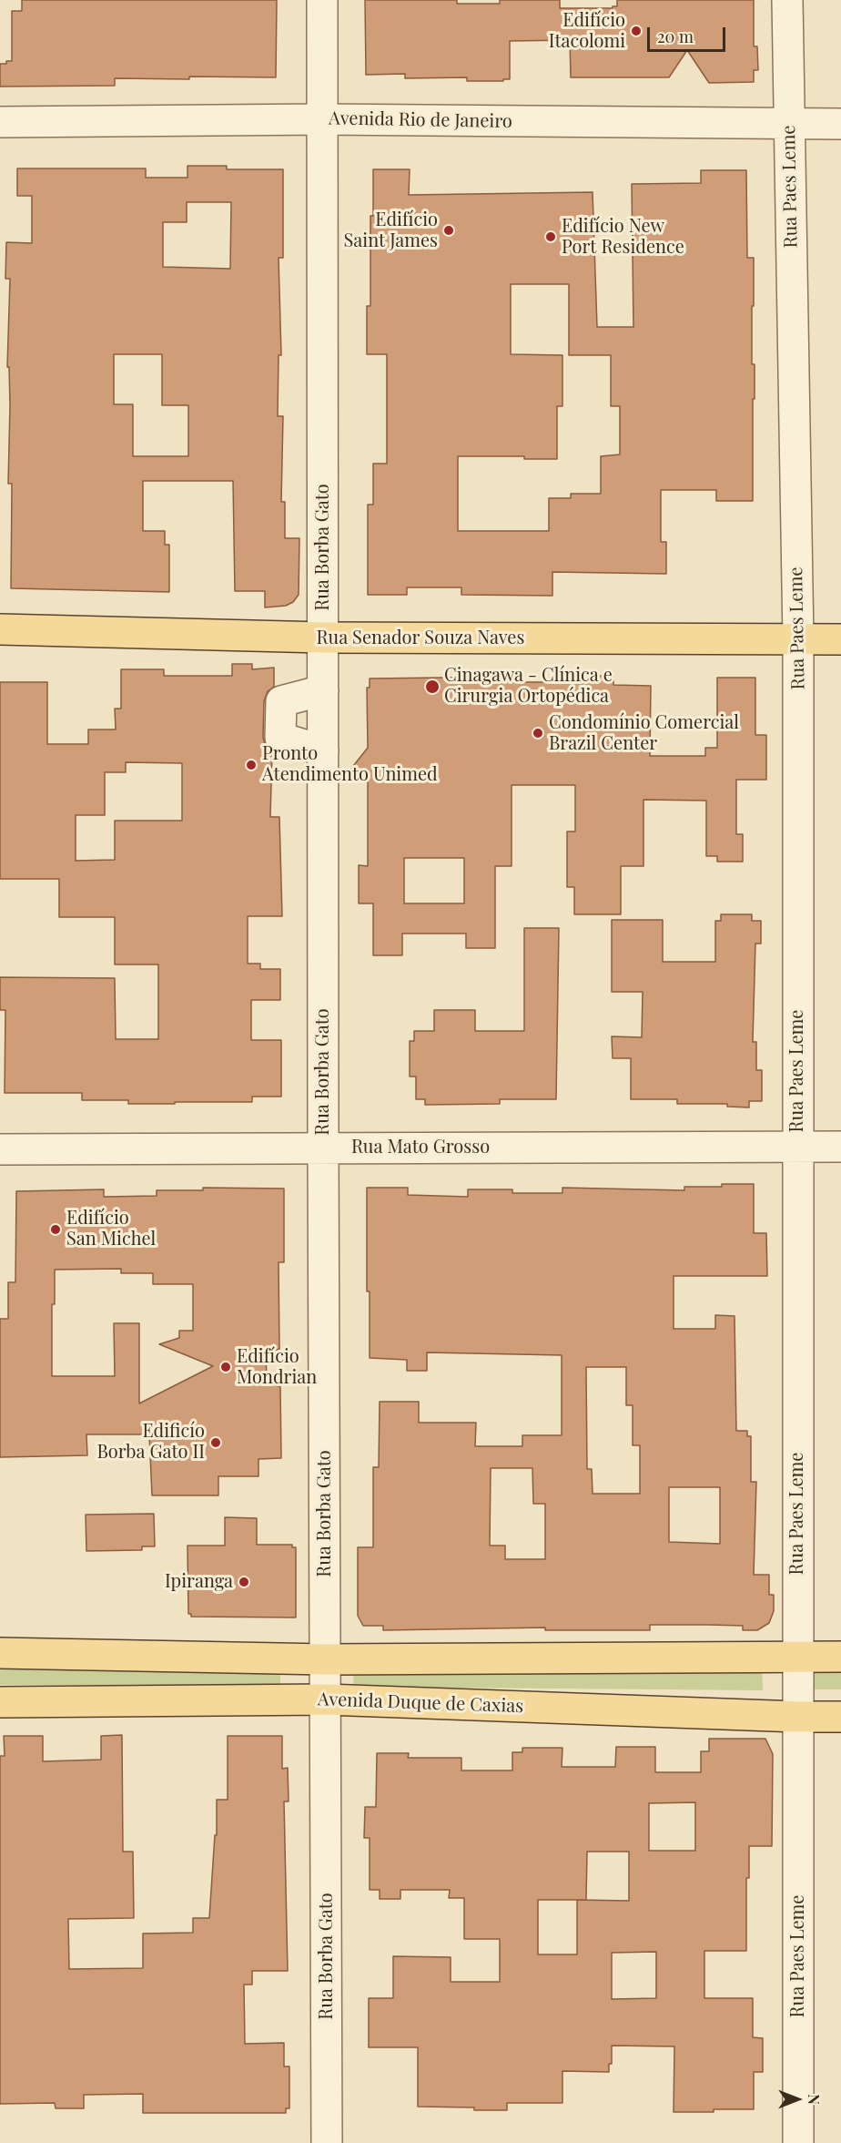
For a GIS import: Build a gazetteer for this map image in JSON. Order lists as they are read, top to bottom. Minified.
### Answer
{"streets":{"main road":["Rua Senador Souza Naves","Avenida Duque de Caxias"],"street":["Avenida Rio de Janeiro","Rua Paes Leme","Rua Borba Gato","Rua Mato Grosso"]},"crossings":[["Avenida Rio de Janeiro","Rua Paes Leme"],["Avenida Rio de Janeiro","Rua Borba Gato"],["Rua Paes Leme","Rua Senador Souza Naves"],["Rua Paes Leme","Rua Mato Grosso"],["Rua Paes Leme","Avenida Duque de Caxias"],["Rua Borba Gato","Rua Senador Souza Naves"],["Rua Borba Gato","Rua Mato Grosso"],["Rua Borba Gato","Avenida Duque de Caxias"]],"places":["Edifício Itacolomi","Edifício Saint James","Edifício New Port Residence","Cinagawa - Clínica e Cirurgia Ortopédica","Condomínio Comercial Brazil Center","Pronto Atendimento Unimed","Edifício San Michel","Edifício Mondrian","Edificío Borba Gato II","Ipiranga"],"scale_bar":"20 m","north":"right"}
